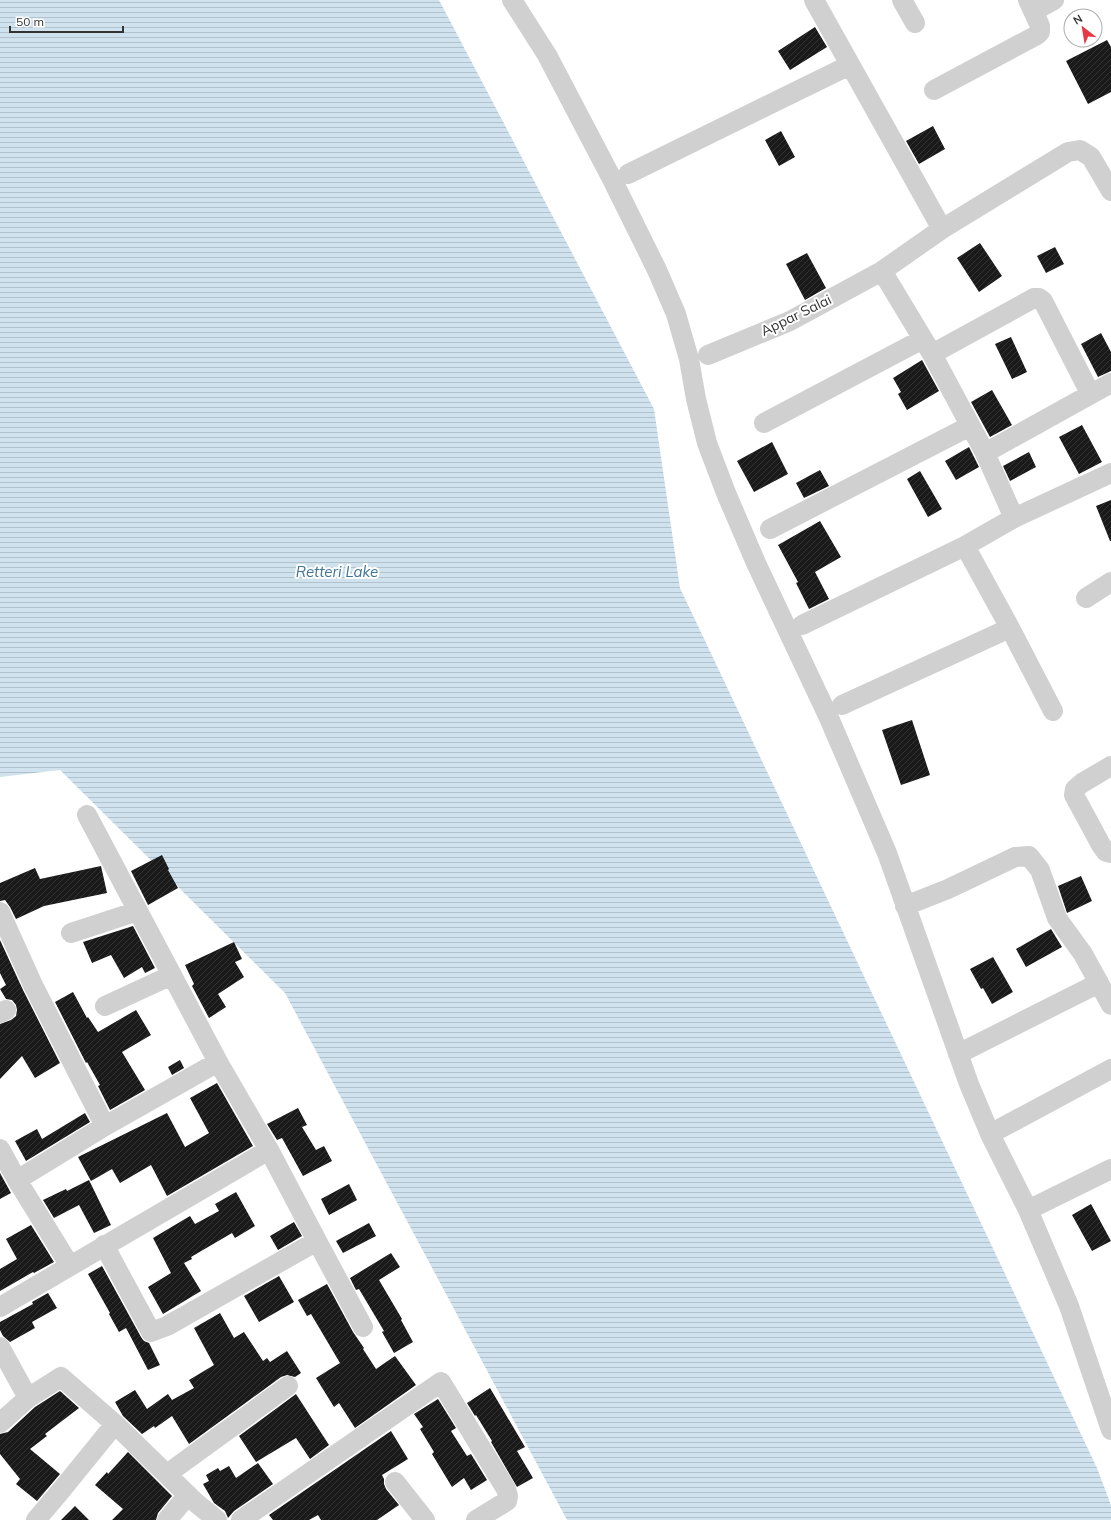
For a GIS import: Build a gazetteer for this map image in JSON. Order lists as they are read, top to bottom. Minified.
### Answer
{"streets":{"street":["Appar Salai"]},"water":["Retteri Lake"],"scale_bar":"50 m","north":"top left"}
